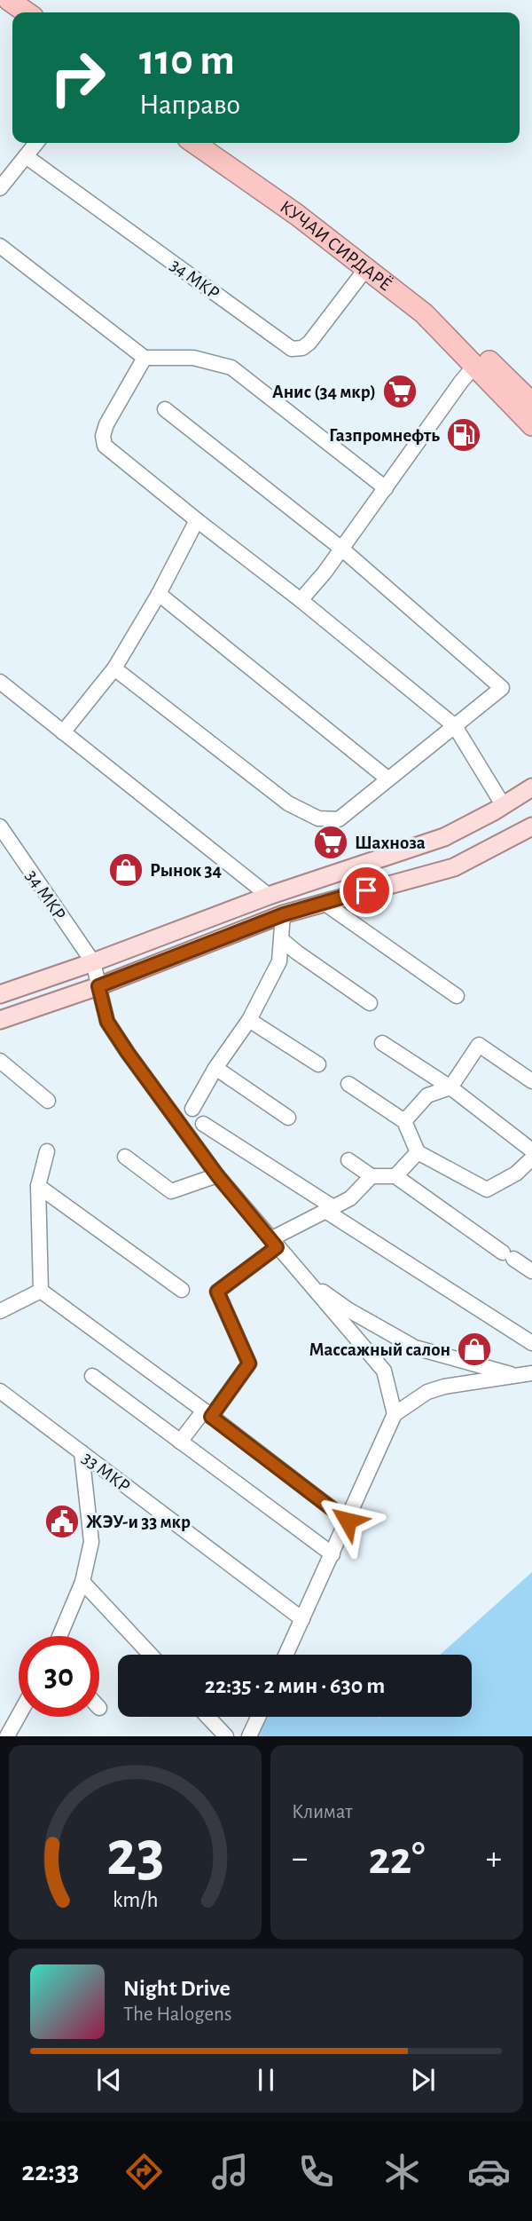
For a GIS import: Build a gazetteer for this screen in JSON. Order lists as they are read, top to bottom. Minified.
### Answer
{"streets":{"highway":["КУЧАИ СИРДАРЁ"],"street":["34 МКР","33 МКР"]},"crossings":[["КУЧАИ СИРДАРЁ","34 МКР"]],"places":{"supermarket":["Анис (34 мкр)","Шахноза"],"fuel station":["Газпромнефть"],"shop":["Рынок 34","Массажный салон"],"public building":["ЖЭУ-и 33 мкр"]},"page":{"turn":["110 m","Направо"],"limit":"30","trip":"22:35 · 2 мин · 630 m","tile":"Климат","heat":["−","22°","+"],"song":["Night Drive","The Halogens"],"tabs":"22:33","gauge":["23","km/h"]}}
